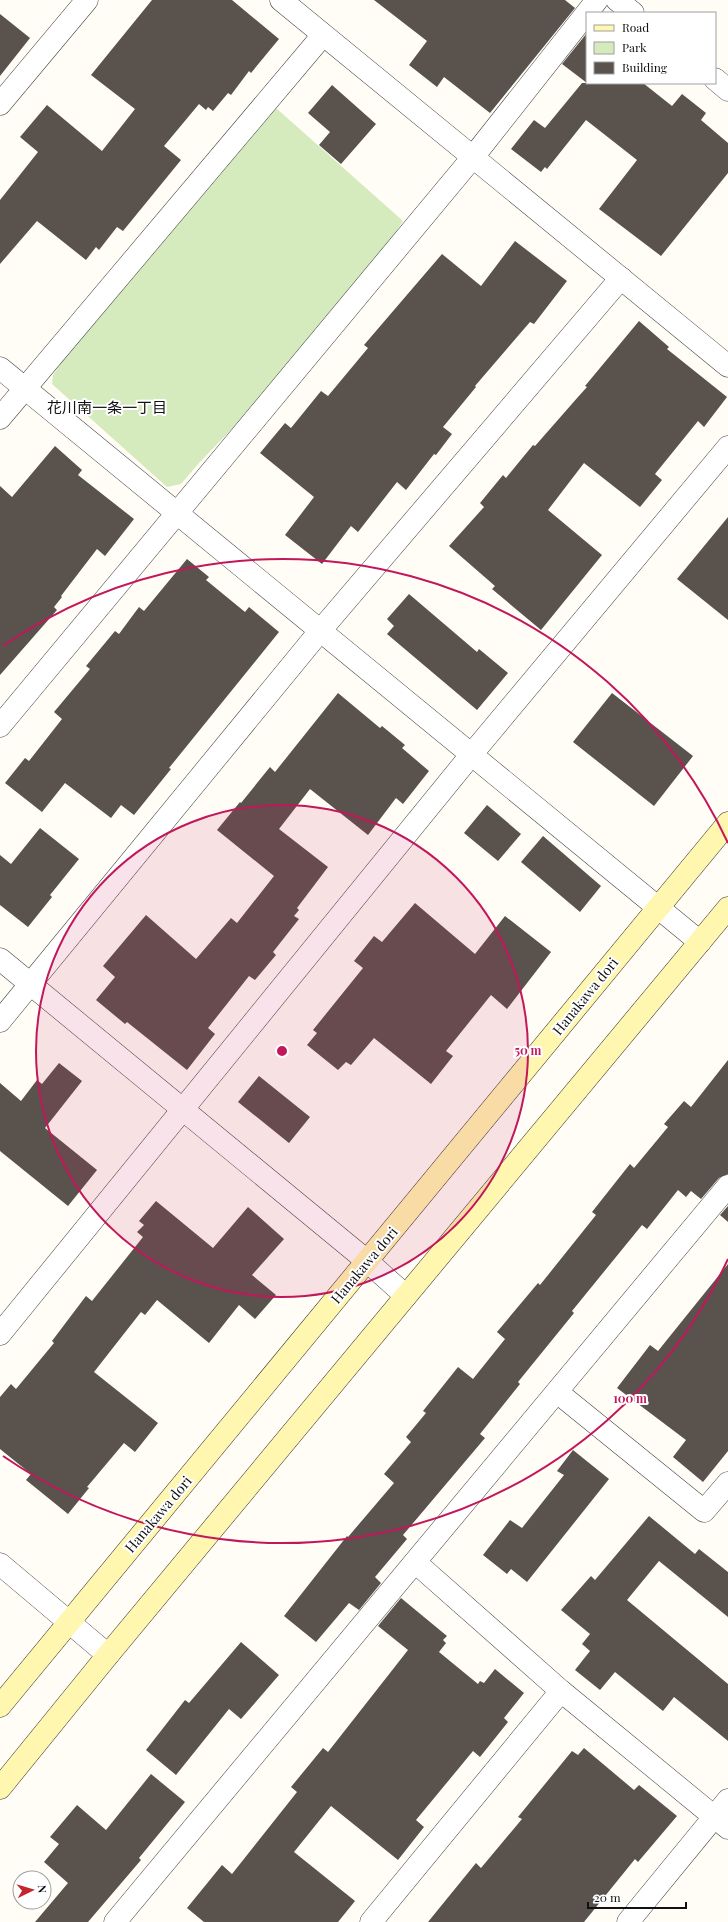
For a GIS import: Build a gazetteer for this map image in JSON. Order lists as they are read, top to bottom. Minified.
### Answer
{"streets":{"street":["Hanakawa dori"]},"districts":["花川南一条一丁目"],"legend":["Road","Park","Building"],"scale_bar":"20 m","north":"right","rings":["50 m","100 m"]}
